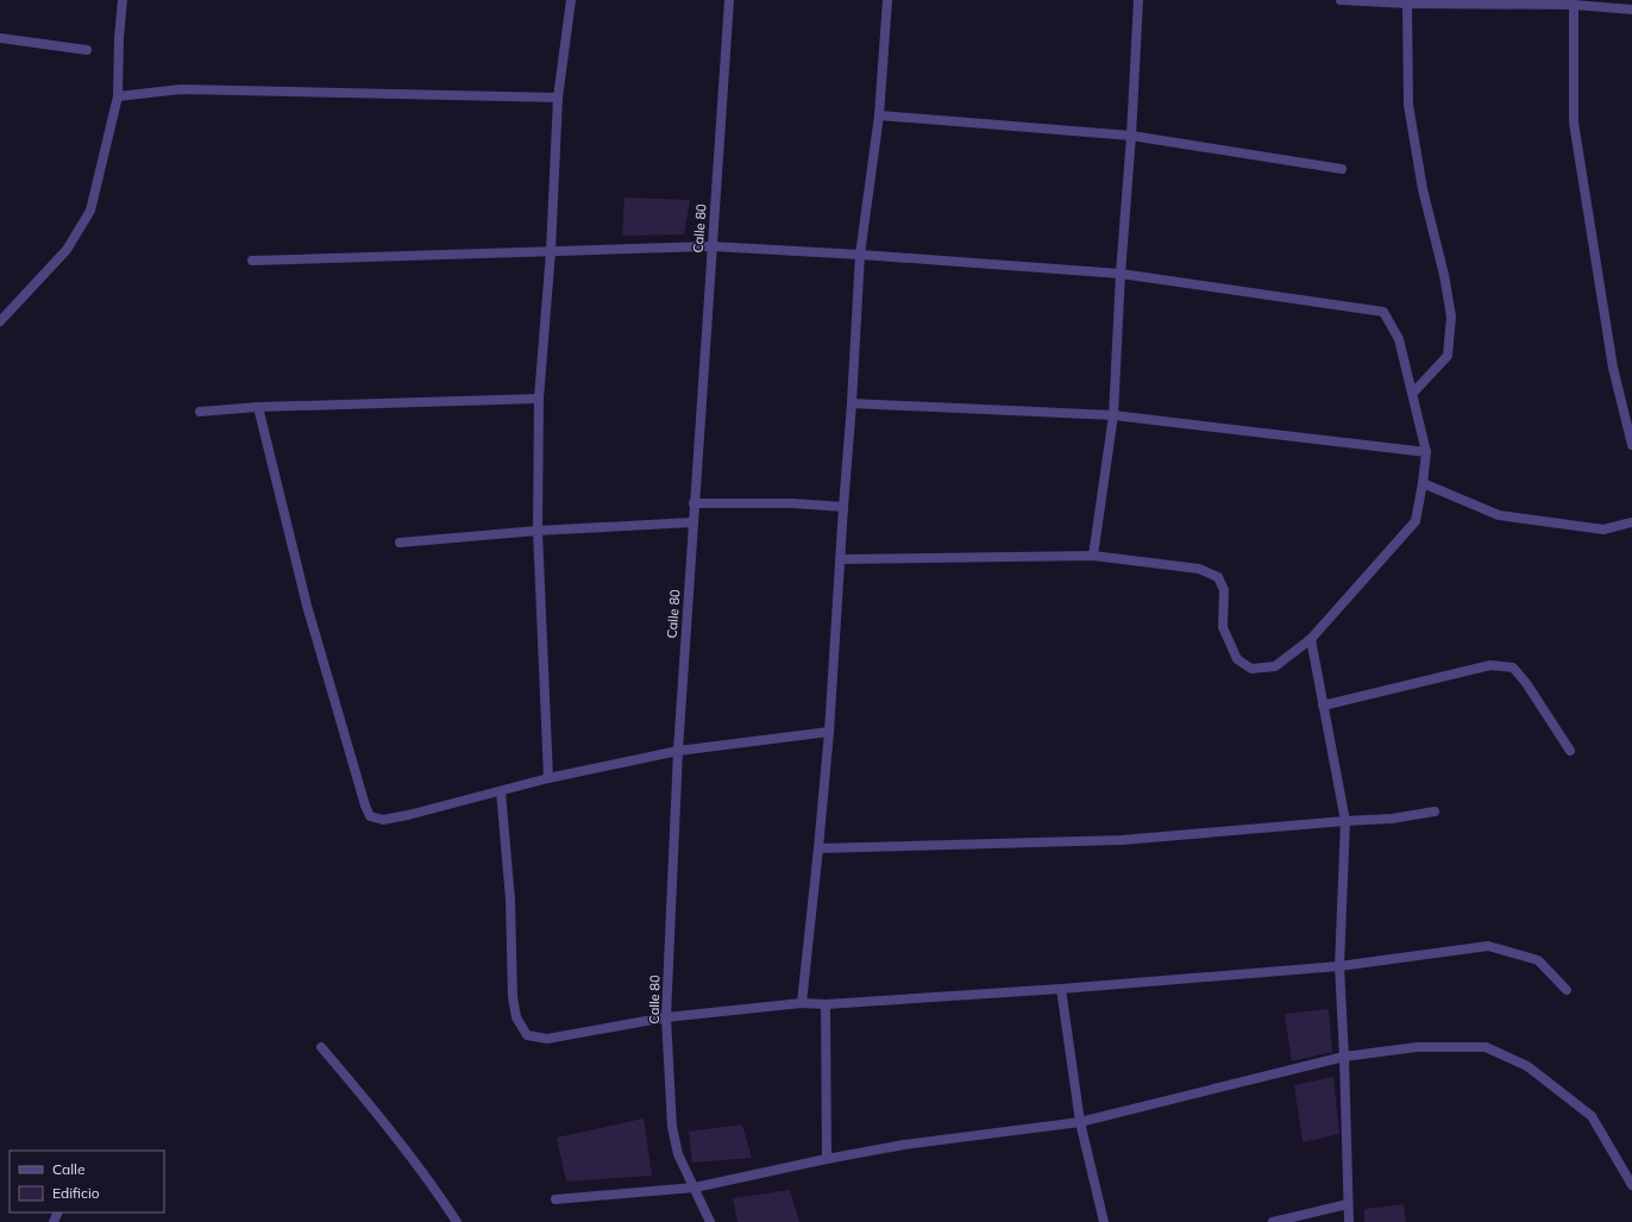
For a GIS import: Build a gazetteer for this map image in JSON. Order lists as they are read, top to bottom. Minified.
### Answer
{"streets":{"street":["Calle 80"]},"legend":["Calle","Edificio"]}
